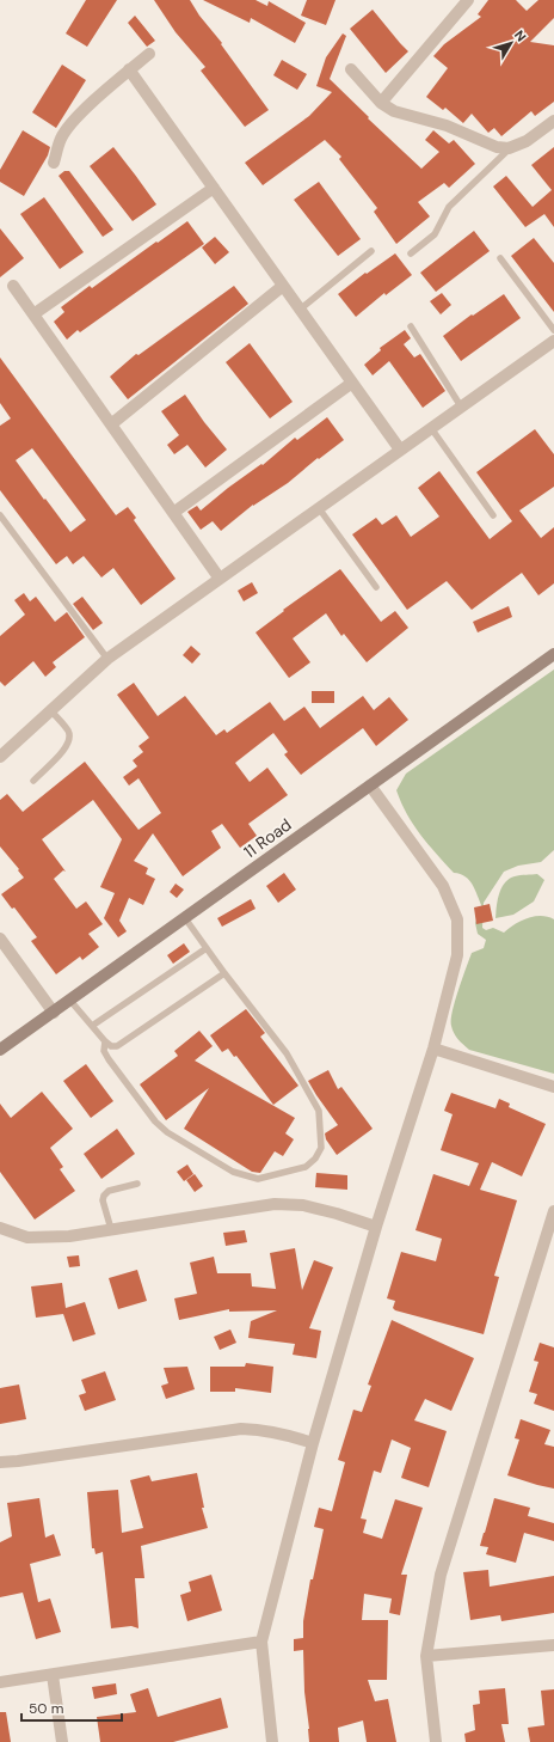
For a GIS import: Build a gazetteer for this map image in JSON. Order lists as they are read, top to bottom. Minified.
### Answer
{"streets":{"street":["11 Road"]},"scale_bar":"50 m","north":"top right"}
